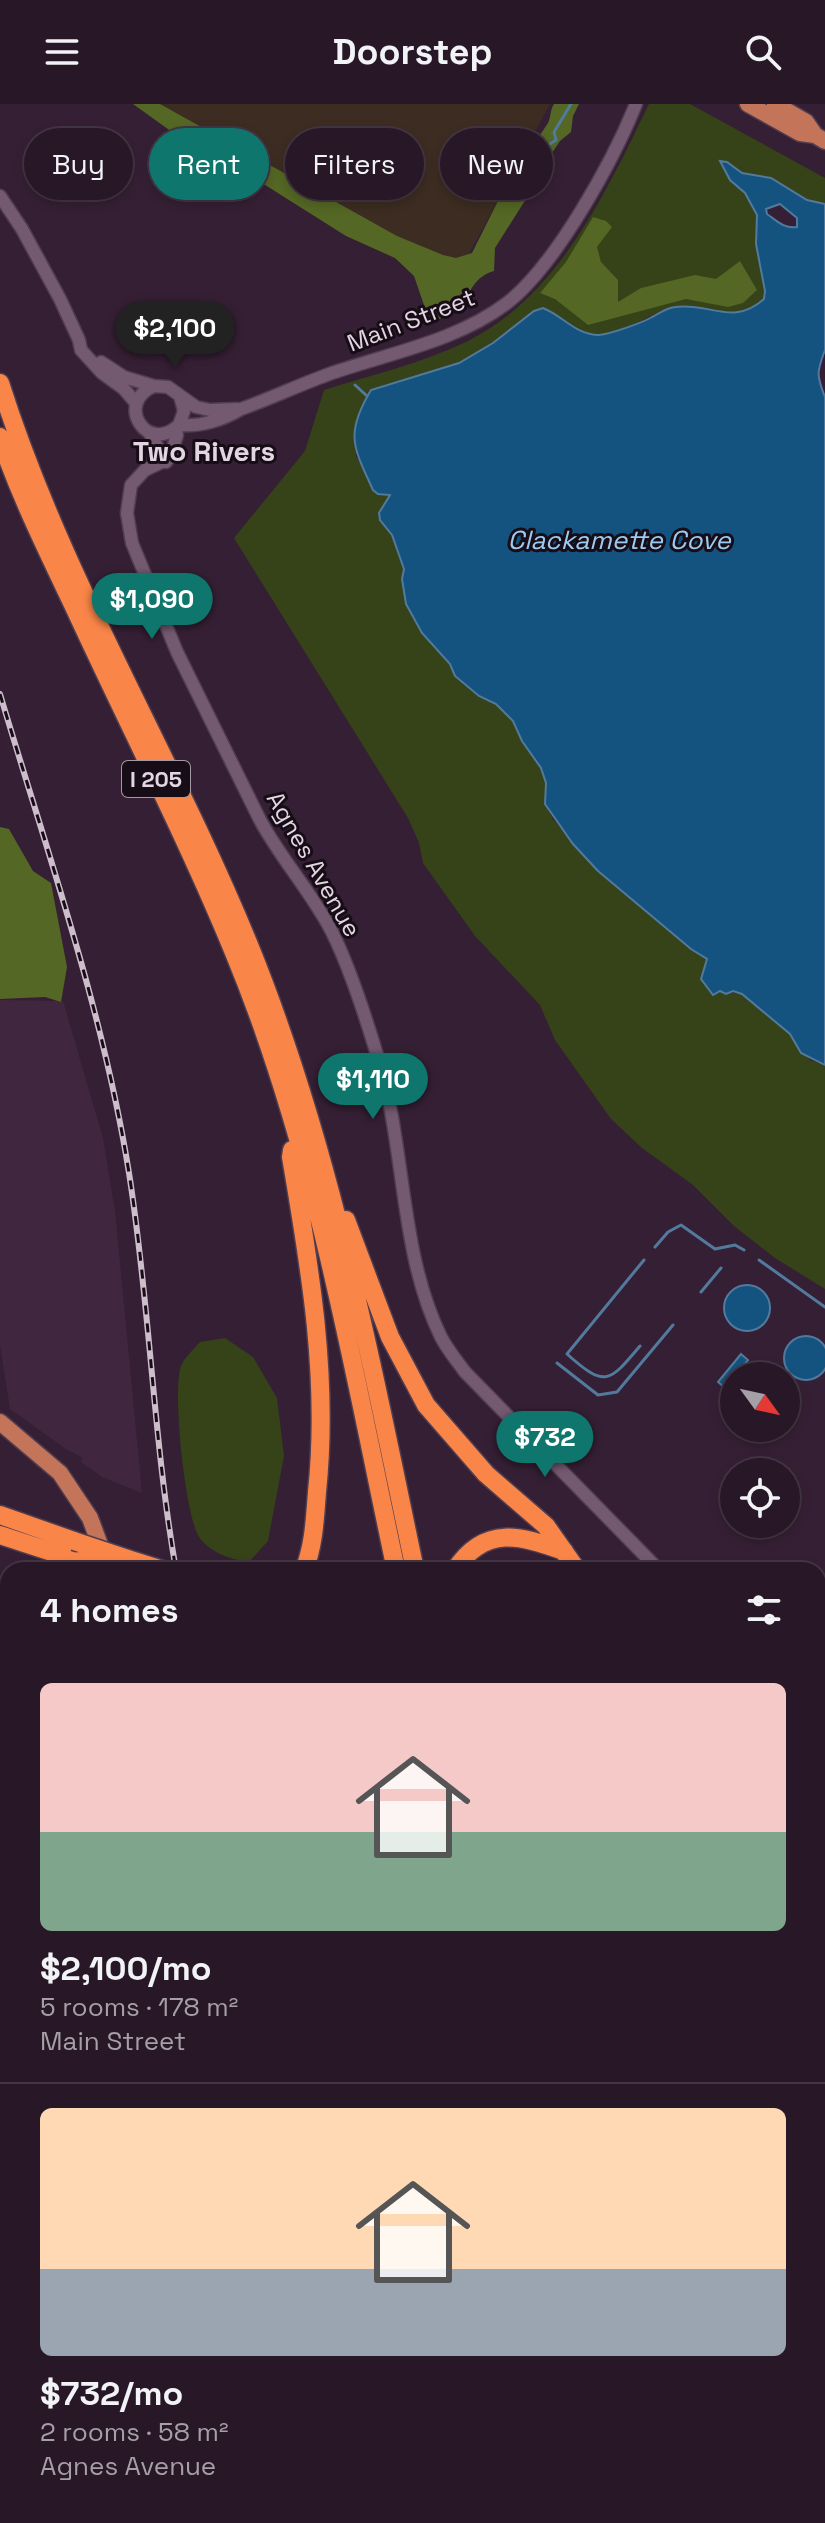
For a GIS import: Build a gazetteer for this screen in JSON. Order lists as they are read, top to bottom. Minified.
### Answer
{"streets":{"highway":["I 205"],"street":["Main Street","Agnes Avenue"]},"districts":["Two Rivers"],"water":["Clackamette Cove"],"north":"bottom right","page":{"header":"Doorstep","chip":["Buy","Rent","Filters","New"],"price":["$2,100","$1,090","$1,110","$732"],"heading":"4 homes","list":[{"name":"$2,100/mo","note":"5 rooms · 178 m² · Main Street"},{"name":"$732/mo","note":"2 rooms · 58 m² · Agnes Avenue"}]}}
